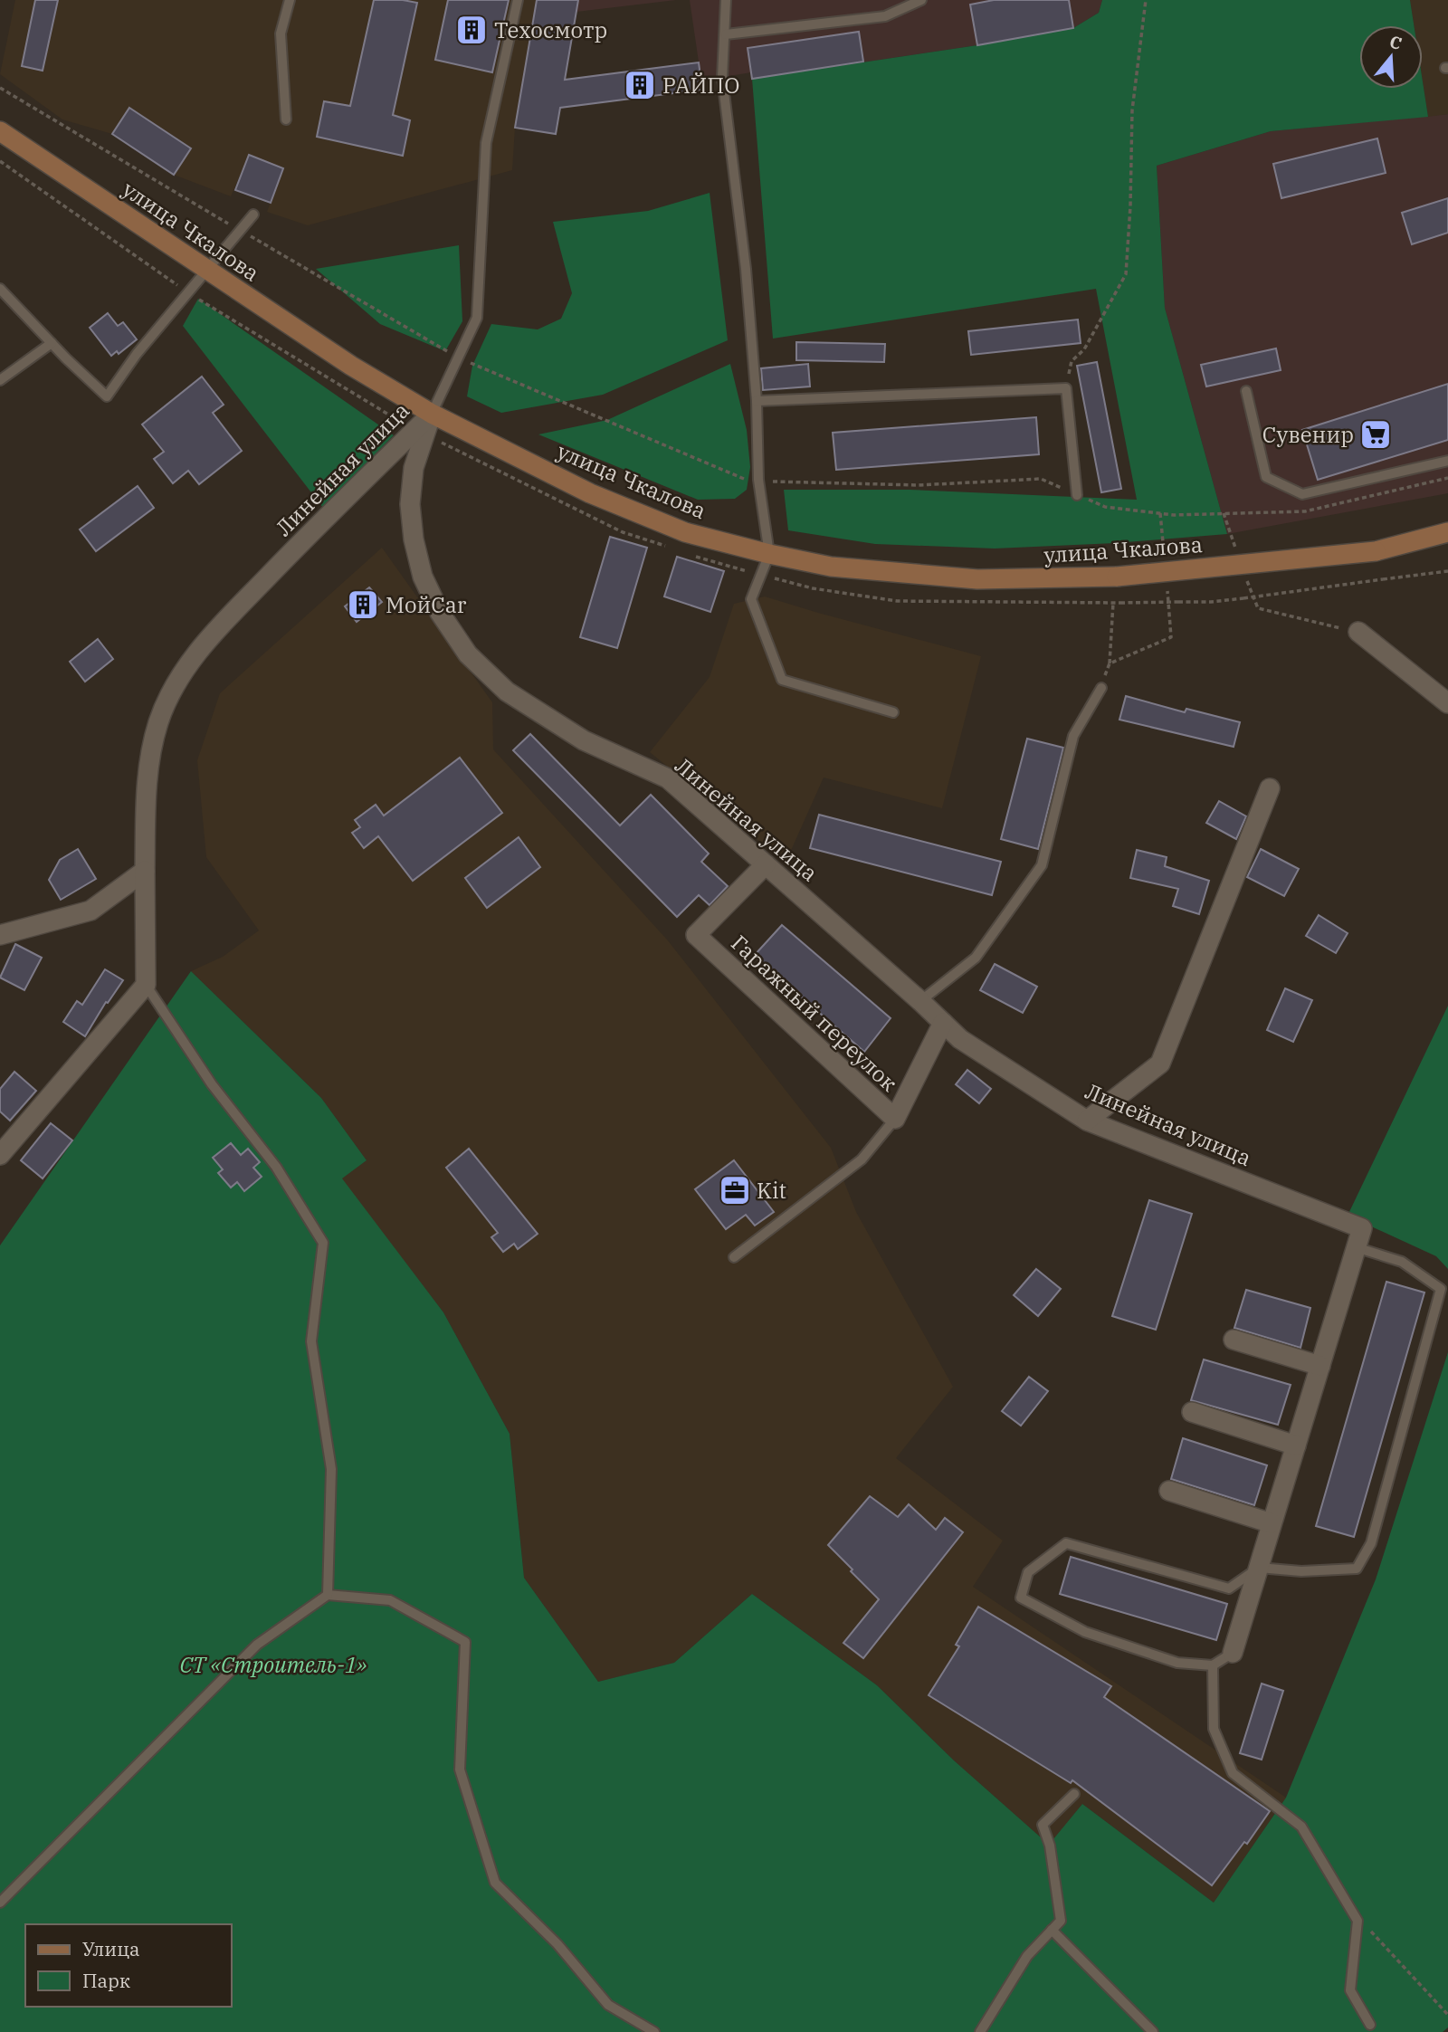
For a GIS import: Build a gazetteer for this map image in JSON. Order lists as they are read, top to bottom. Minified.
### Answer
{"streets":{"main road":["улица Чкалова"],"street":["Линейная улица","Гаражный переулок"]},"crossings":[["улица Чкалова","Линейная улица"],["Линейная улица","Гаражный переулок"]],"parks":["СТ «Строитель-1»"],"places":{"building":["Техосмотр","РАЙПО","МойCar"],"supermarket":["Сувенир"],"office":["Kit"]},"legend":["Улица","Парк"],"north":"top"}
